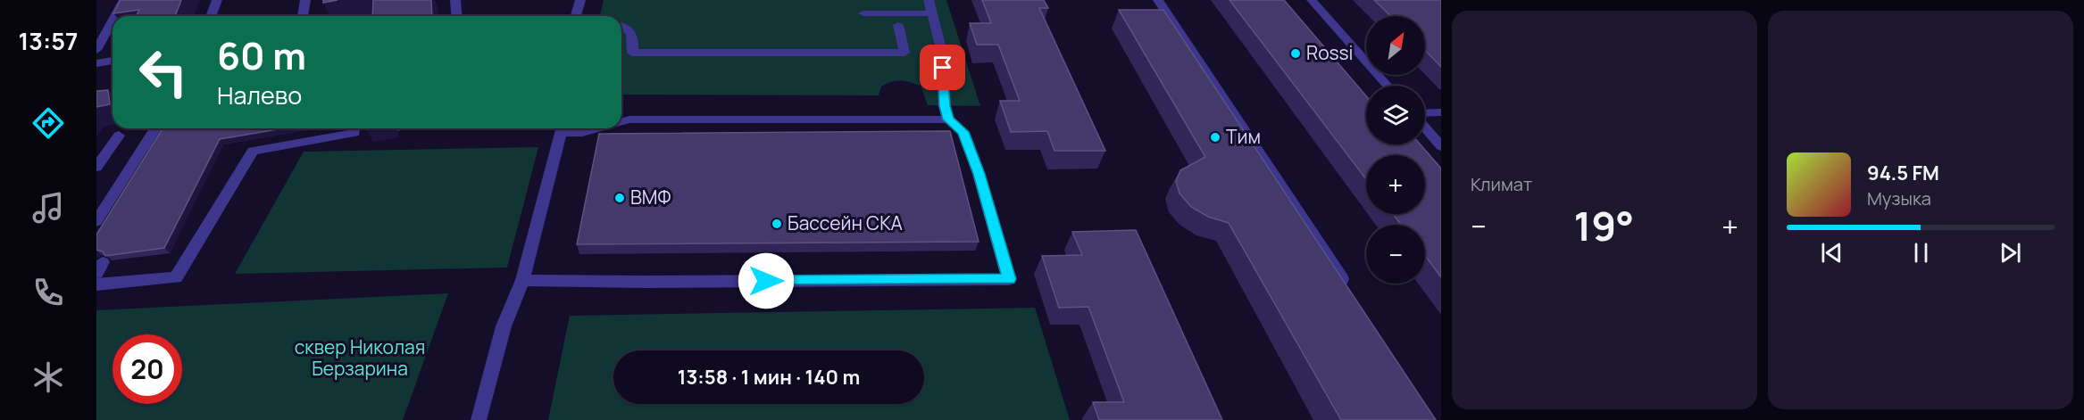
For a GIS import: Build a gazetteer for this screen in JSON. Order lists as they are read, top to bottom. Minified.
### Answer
{"parks":["сквер Николая Берзарина"],"places":["Rossi","Тим","ВМФ","Бассейн СКА"],"north":"top right","page":{"tabs":"13:57","tile":"Климат","map_buttons":["+","−"],"turn":["60 m","Налево"],"song":["94.5 FM","Музыка"],"heat":["−","19°","+"],"limit":"20","trip":"13:58 · 1 мин · 140 m"}}
